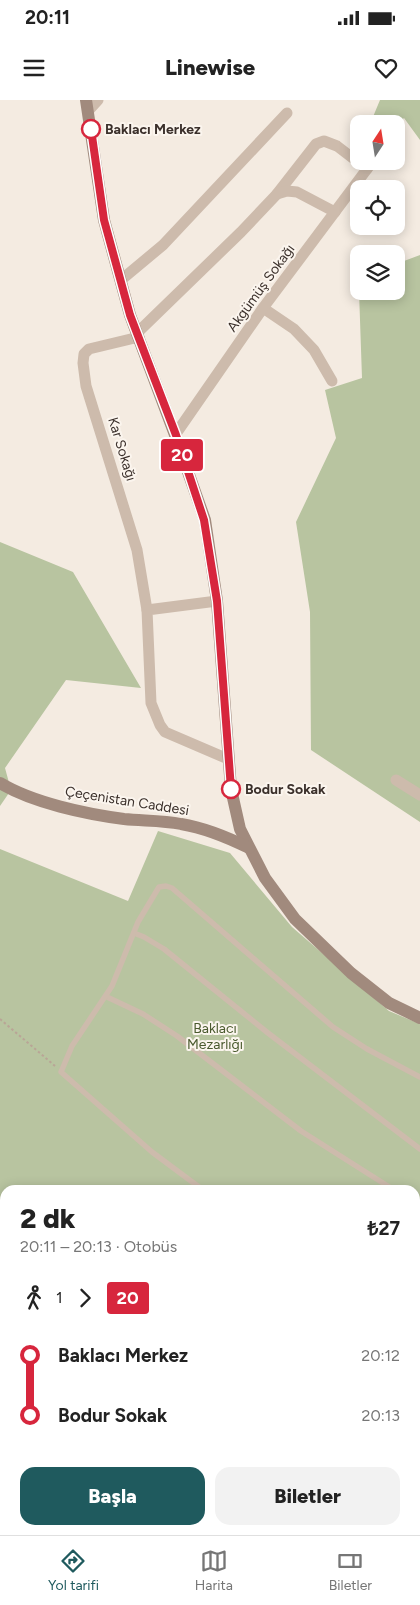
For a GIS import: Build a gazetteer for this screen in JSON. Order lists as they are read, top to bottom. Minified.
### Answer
{"streets":{"street":["Akgümüş Sokağı","Kar Sokağı","Çeçenistan Caddesi"]},"parks":["Baklacı Mezarlığı"],"places":["Baklacı Merkez","Bodur Sokak"],"lines":["bus line 20"],"north":"top","page":{"status":"20:11","header":"Linewise","on_map":"20","heading":["2 dk","20:11 – 20:13 · Otobüs","₺27"],"legs":["1","20"],"list":[{"name":"Baklacı Merkez","value":"20:12"},{"name":"Bodur Sokak","value":"20:13"}],"buttons":["Başla","Biletler"],"tabs":["Yol tarifi","Harita","Biletler"]}}
